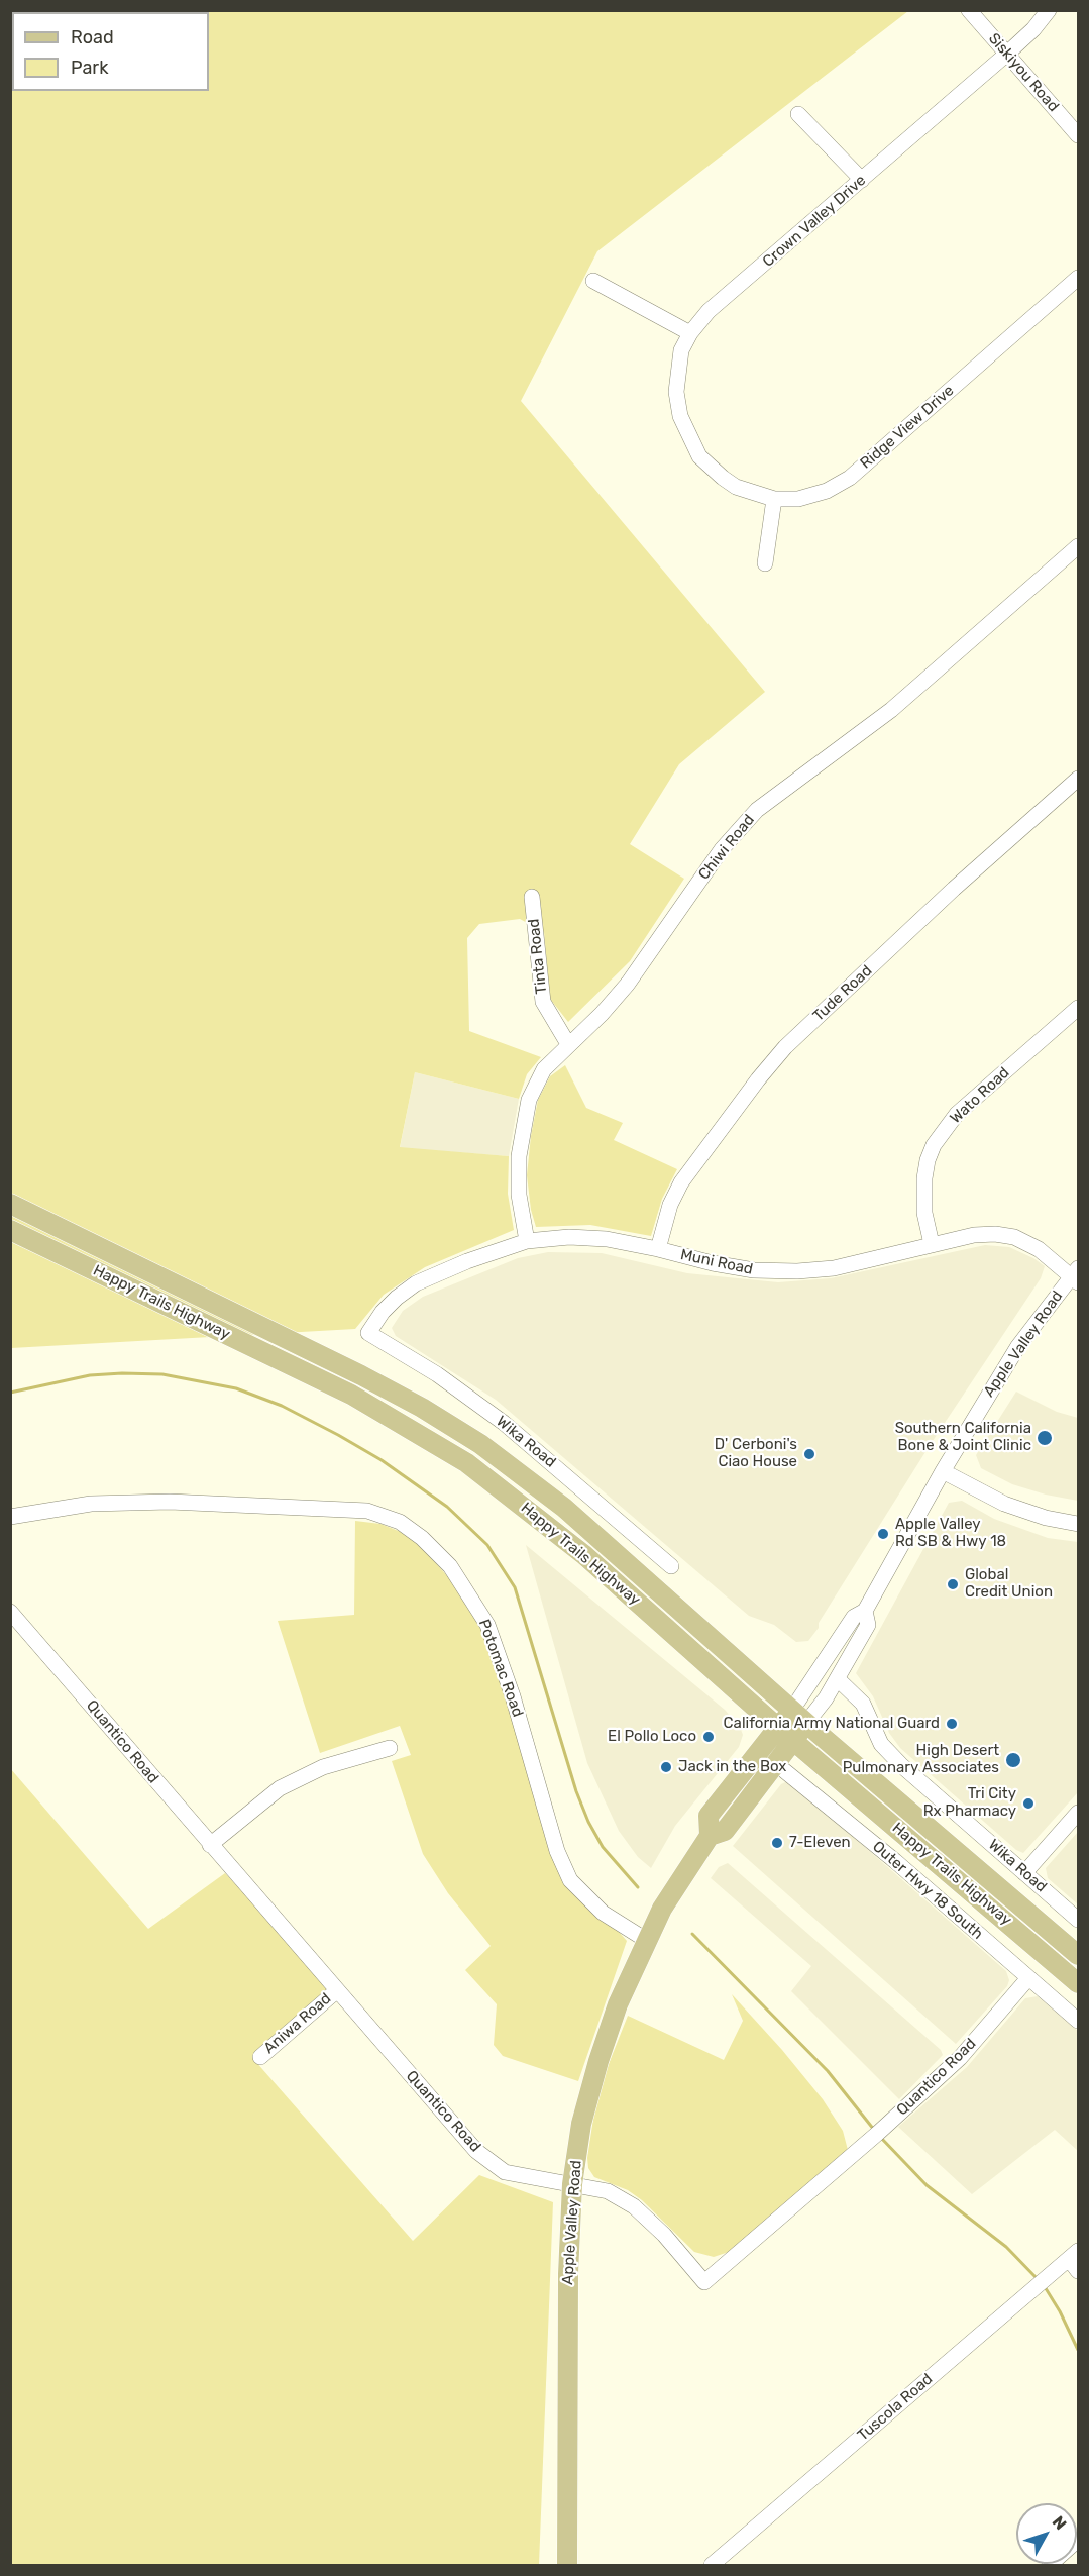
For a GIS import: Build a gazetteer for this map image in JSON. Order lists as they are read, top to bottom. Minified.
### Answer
{"streets":{"main road":["Happy Trails Highway","Apple Valley Road"],"street":["Siskiyou Road","Crown Valley Drive","Ridge View Drive","Chiwi Road","Tinta Road","Tude Road","Wato Road","Muni Road","Wika Road","Potomac Road","Quantico Road","Outer Hwy 18 South","Aniwa Road","Tuscola Road"]},"crossings":[["Siskiyou Road","Crown Valley Drive"],["Crown Valley Drive","Ridge View Drive"],["Chiwi Road","Tinta Road"],["Chiwi Road","Muni Road"],["Tude Road","Muni Road"],["Wato Road","Muni Road"],["Muni Road","Apple Valley Road"],["Muni Road","Wika Road"],["Happy Trails Highway","Apple Valley Road"],["Apple Valley Road","Wika Road"],["Apple Valley Road","Potomac Road"],["Apple Valley Road","Quantico Road"],["Apple Valley Road","Outer Hwy 18 South"],["Quantico Road","Outer Hwy 18 South"],["Quantico Road","Aniwa Road"]],"places":["Southern California Bone & Joint Clinic","D' Cerboni's Ciao House","Apple Valley Rd SB & Hwy 18","Global Credit Union","California Army National Guard","El Pollo Loco","High Desert Pulmonary Associates","Jack in the Box","Tri City Rx Pharmacy","7-Eleven"],"legend":["Road","Park"],"north":"top right"}
